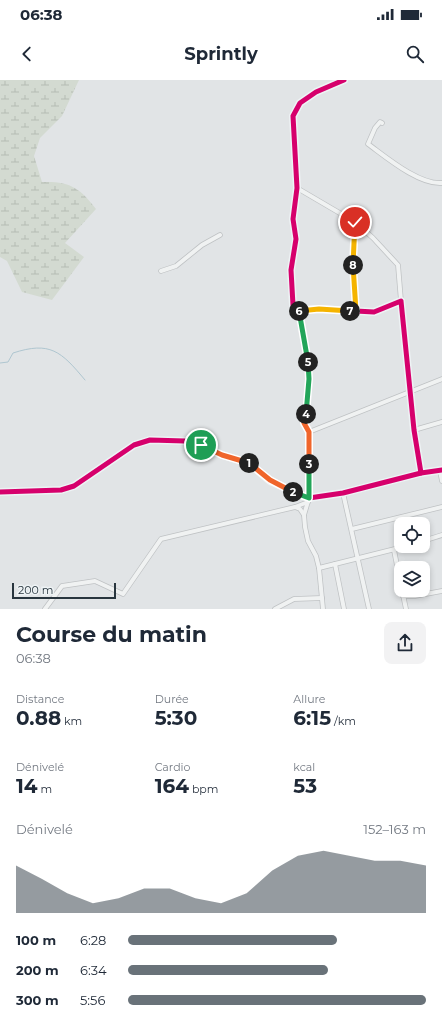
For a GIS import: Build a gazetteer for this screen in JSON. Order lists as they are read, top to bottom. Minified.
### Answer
{"scale_bar":"200 m","page":{"status":"06:38","header":"Sprintly","pins":["8","6","7","5","4","1","3","2"],"scale":"200 m","heading":["Course du matin","06:38"],"stats":[["Distance","0.88 km"],["Durée","5:30"],["Allure","6:15 /km"],["Dénivelé","14 m"],["Cardio","164 bpm"],["kcal","53"]],"chart":["Dénivelé","152–163 m"],"list":[{"name":"100 m","note":"6:28"},{"name":"200 m","note":"6:34"},{"name":"300 m","note":"5:56"}]}}
